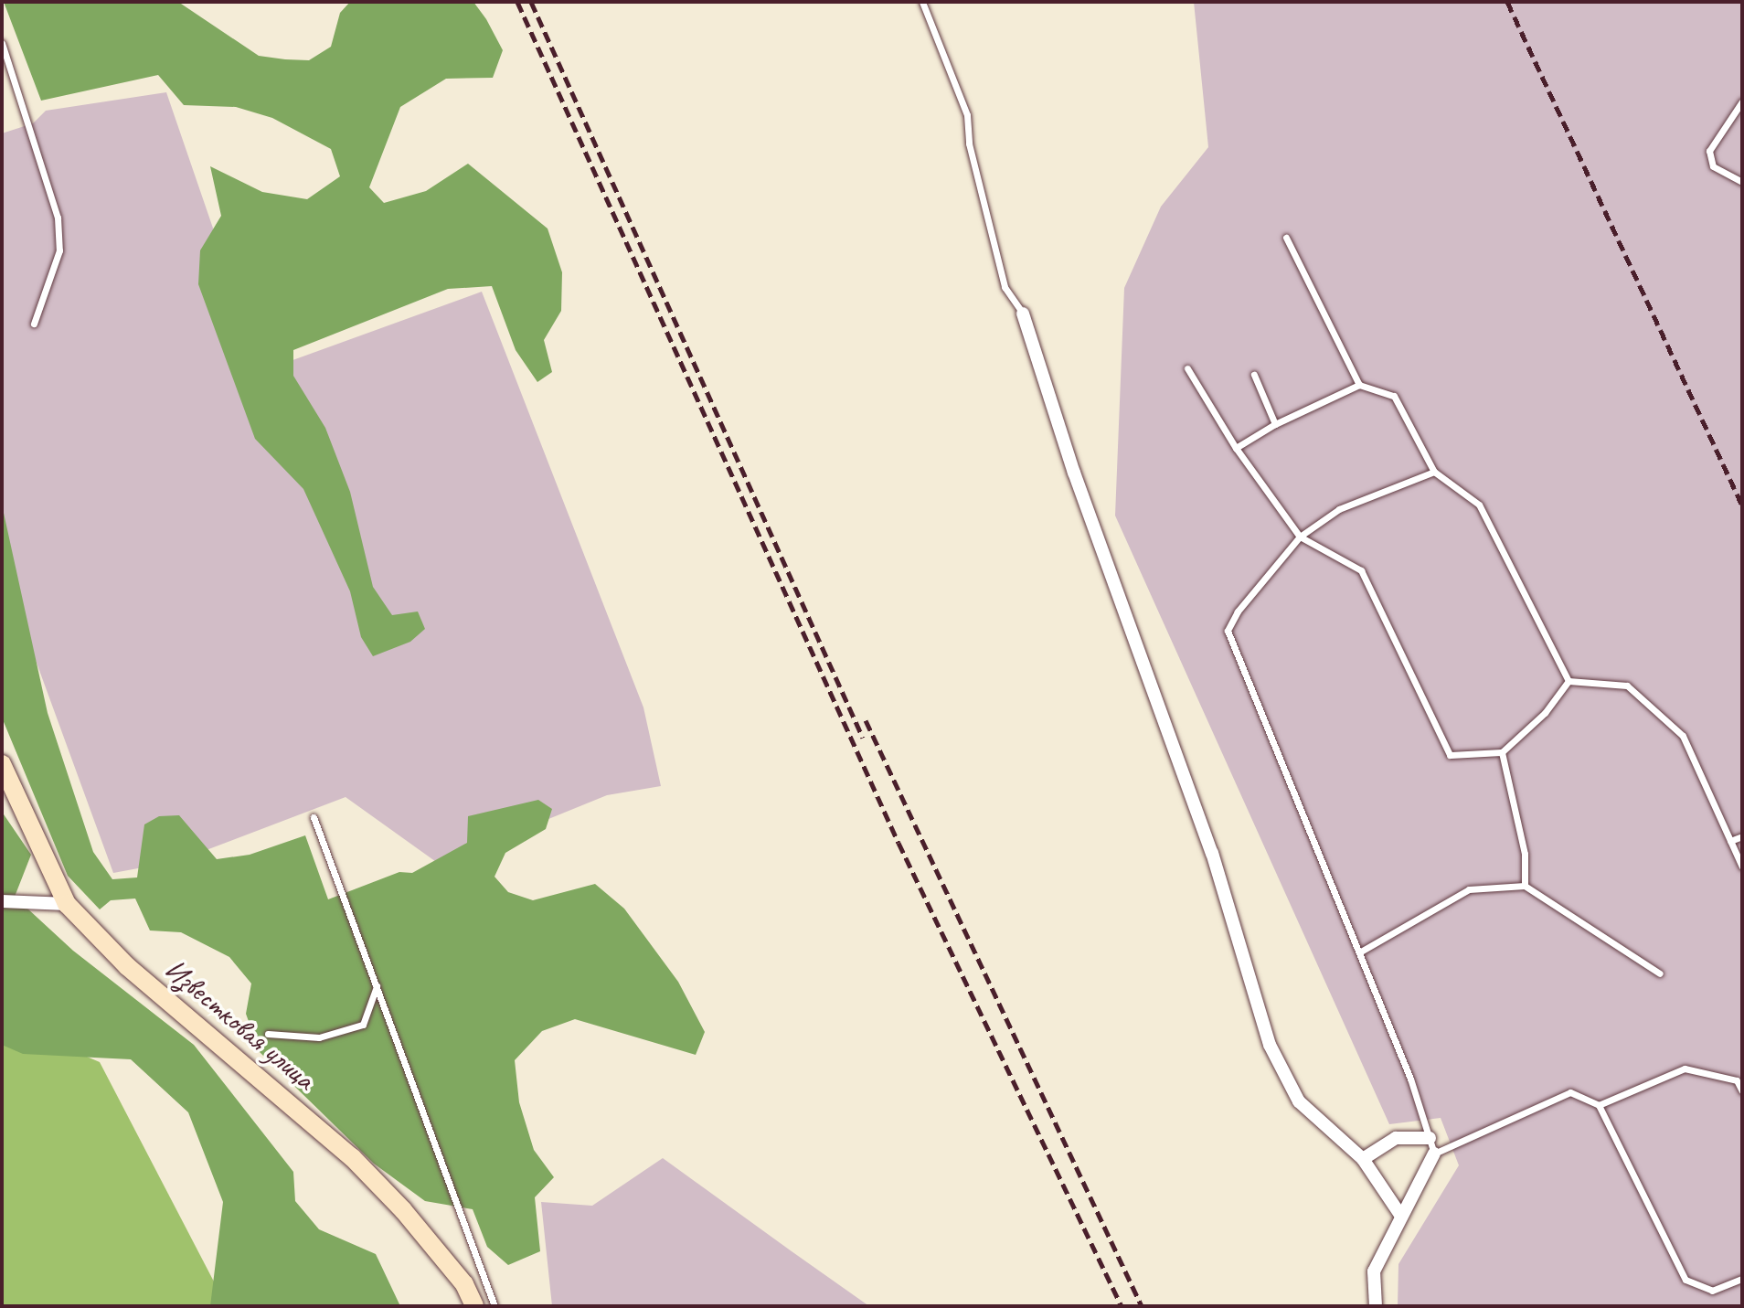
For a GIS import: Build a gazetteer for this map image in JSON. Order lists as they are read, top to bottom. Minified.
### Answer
{"streets":{"main road":["Известковая улица"]}}
